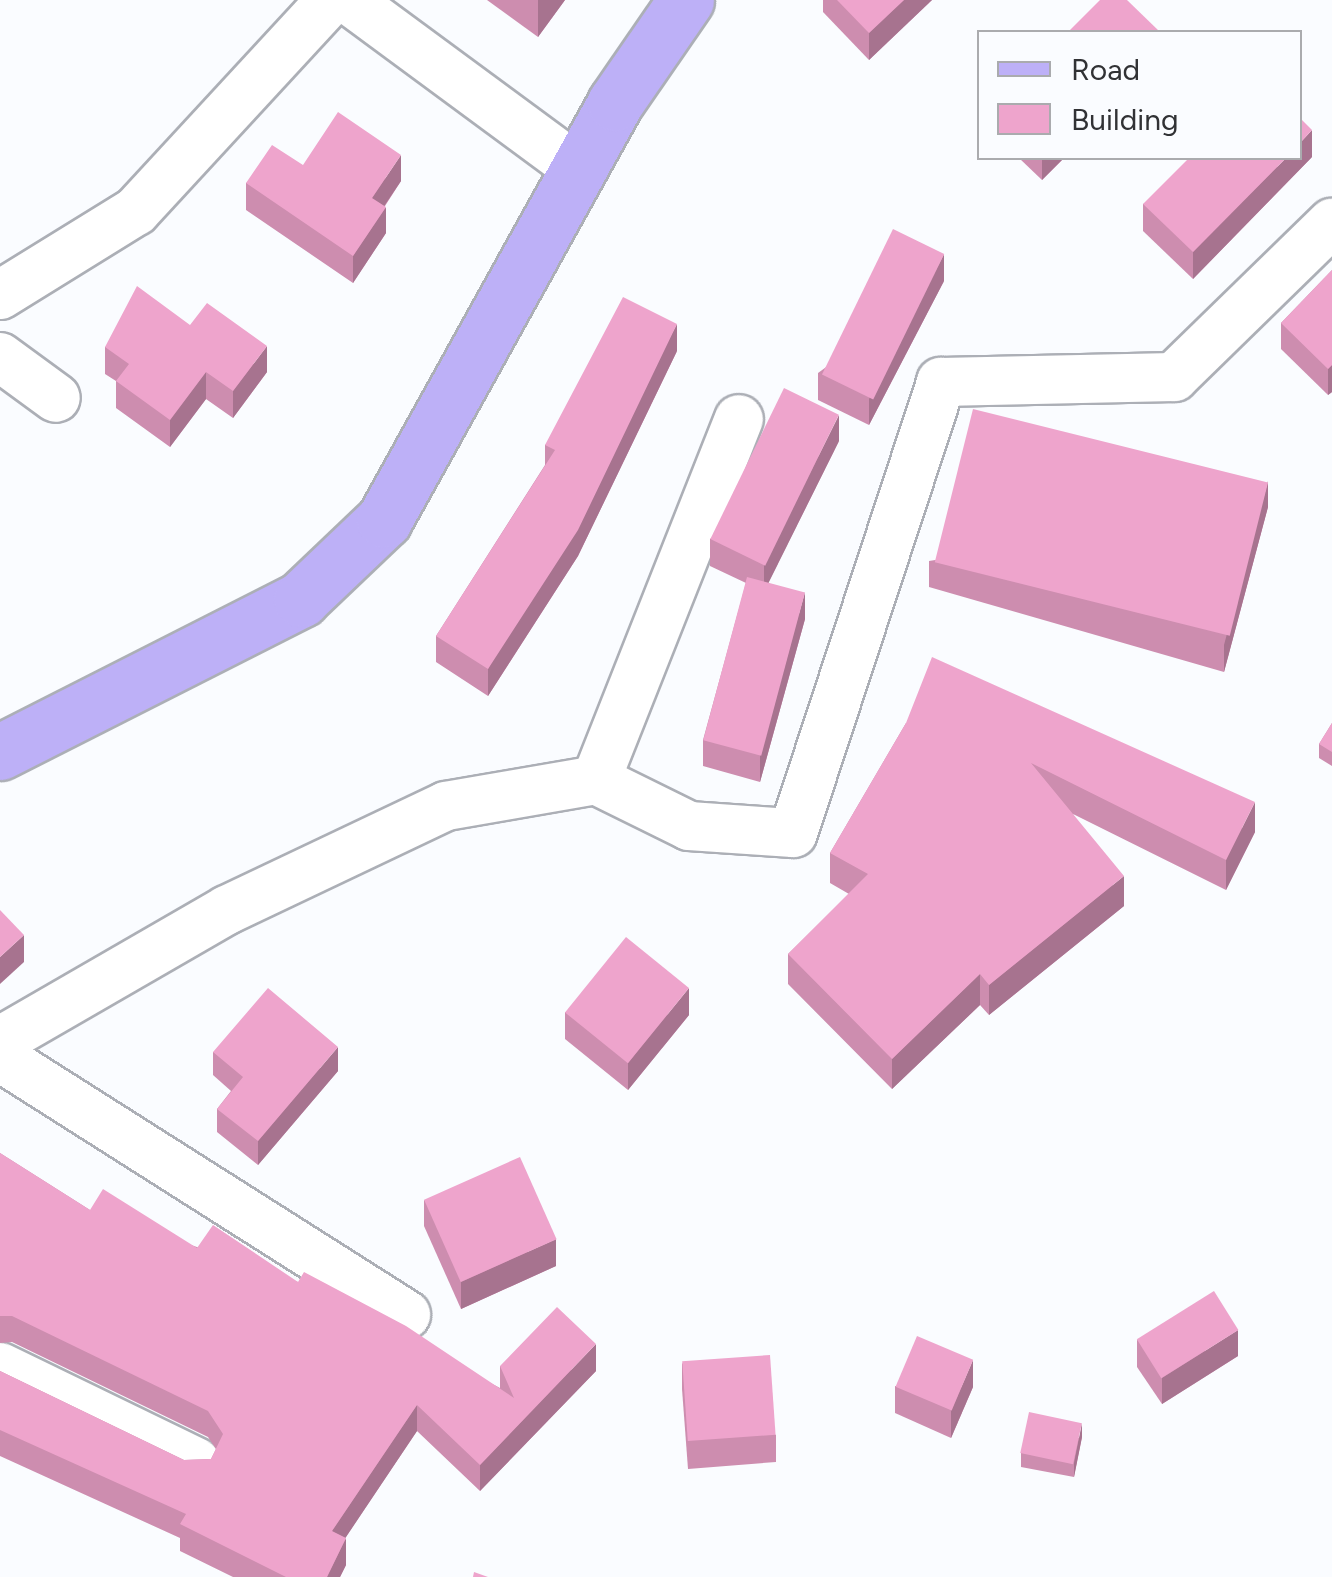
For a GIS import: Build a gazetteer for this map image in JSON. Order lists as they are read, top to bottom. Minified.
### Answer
{"legend":["Road","Building"]}
